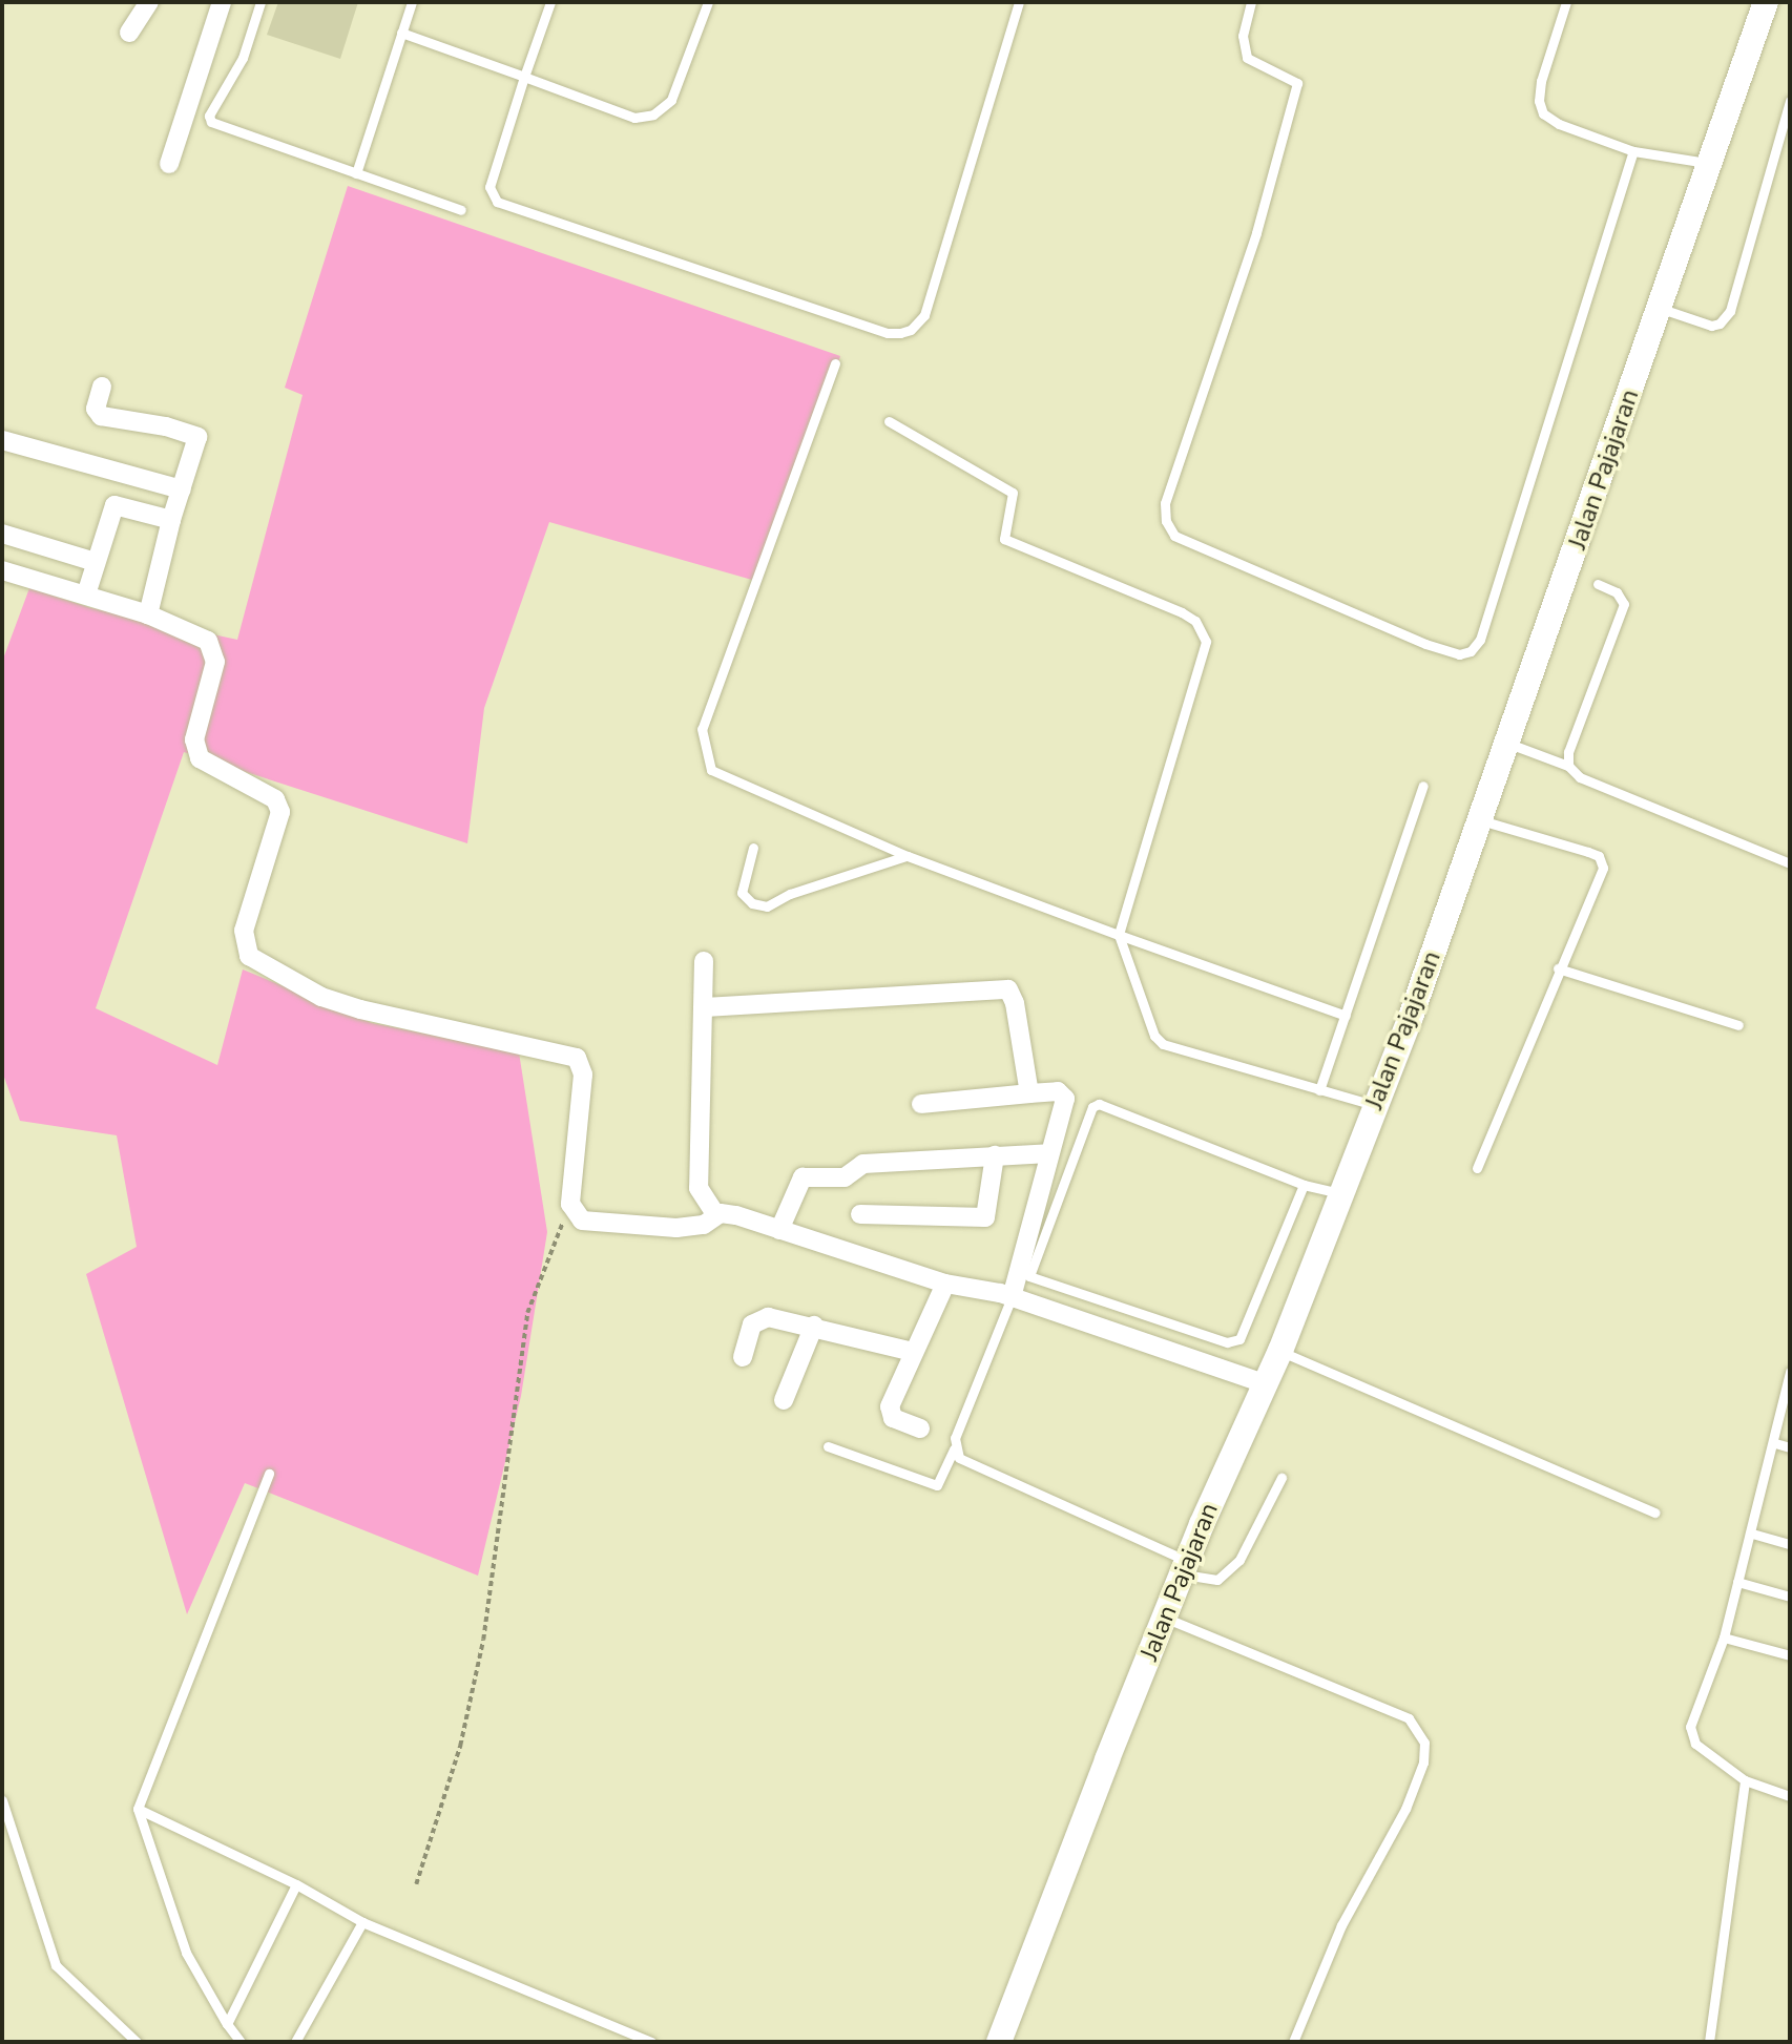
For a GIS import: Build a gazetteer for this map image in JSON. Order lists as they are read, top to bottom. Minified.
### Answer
{"streets":{"main road":["Jalan Pajajaran"]}}
